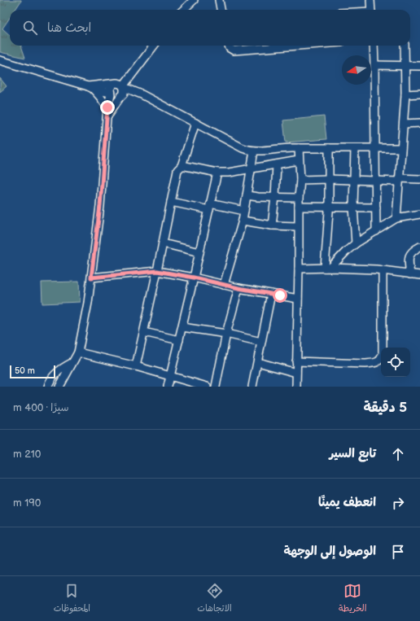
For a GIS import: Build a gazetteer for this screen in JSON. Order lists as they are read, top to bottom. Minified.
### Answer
{"scale_bar":"50 m","north":"left","page":{"search":"ابحث هنا","scale":"50 m","heading":["5 دقيقة","سيرًا · 400 m"],"list":[["تابع السير","210 m"],["انعطف يمينًا","190 m"],"الوصول إلى الوجهة"],"nav":["الخريطة","الاتجاهات","المحفوظات"]}}
